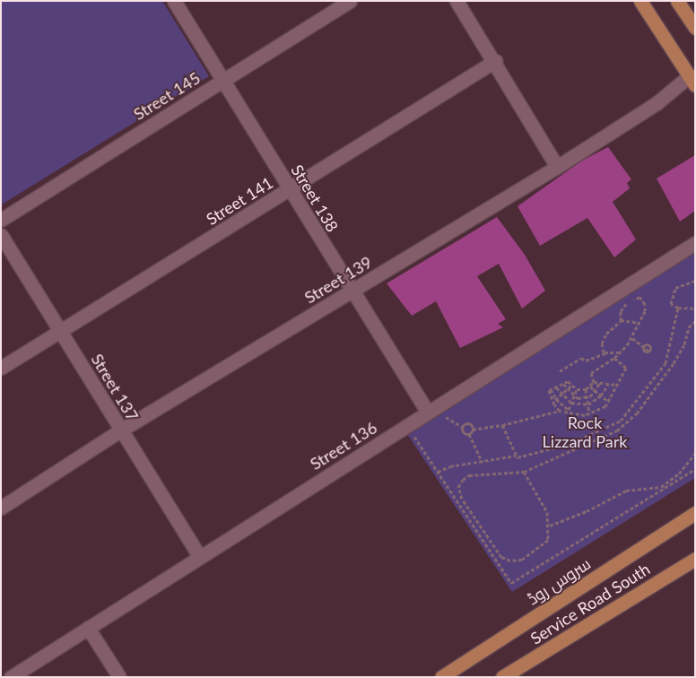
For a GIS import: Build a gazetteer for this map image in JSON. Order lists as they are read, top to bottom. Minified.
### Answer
{"streets":{"main road":["سروس روڈ","Service Road South"],"street":["Street 145","Street 138","Street 141","Street 139","Street 137","Street 136"]},"crossings":[["Street 145","Street 138"],["Street 138","Street 141"],["Street 138","Street 139"],["Street 138","Street 136"],["Street 141","Street 137"],["Street 139","Street 137"],["Street 137","Street 136"]],"parks":["Rock Lizzard Park"]}
